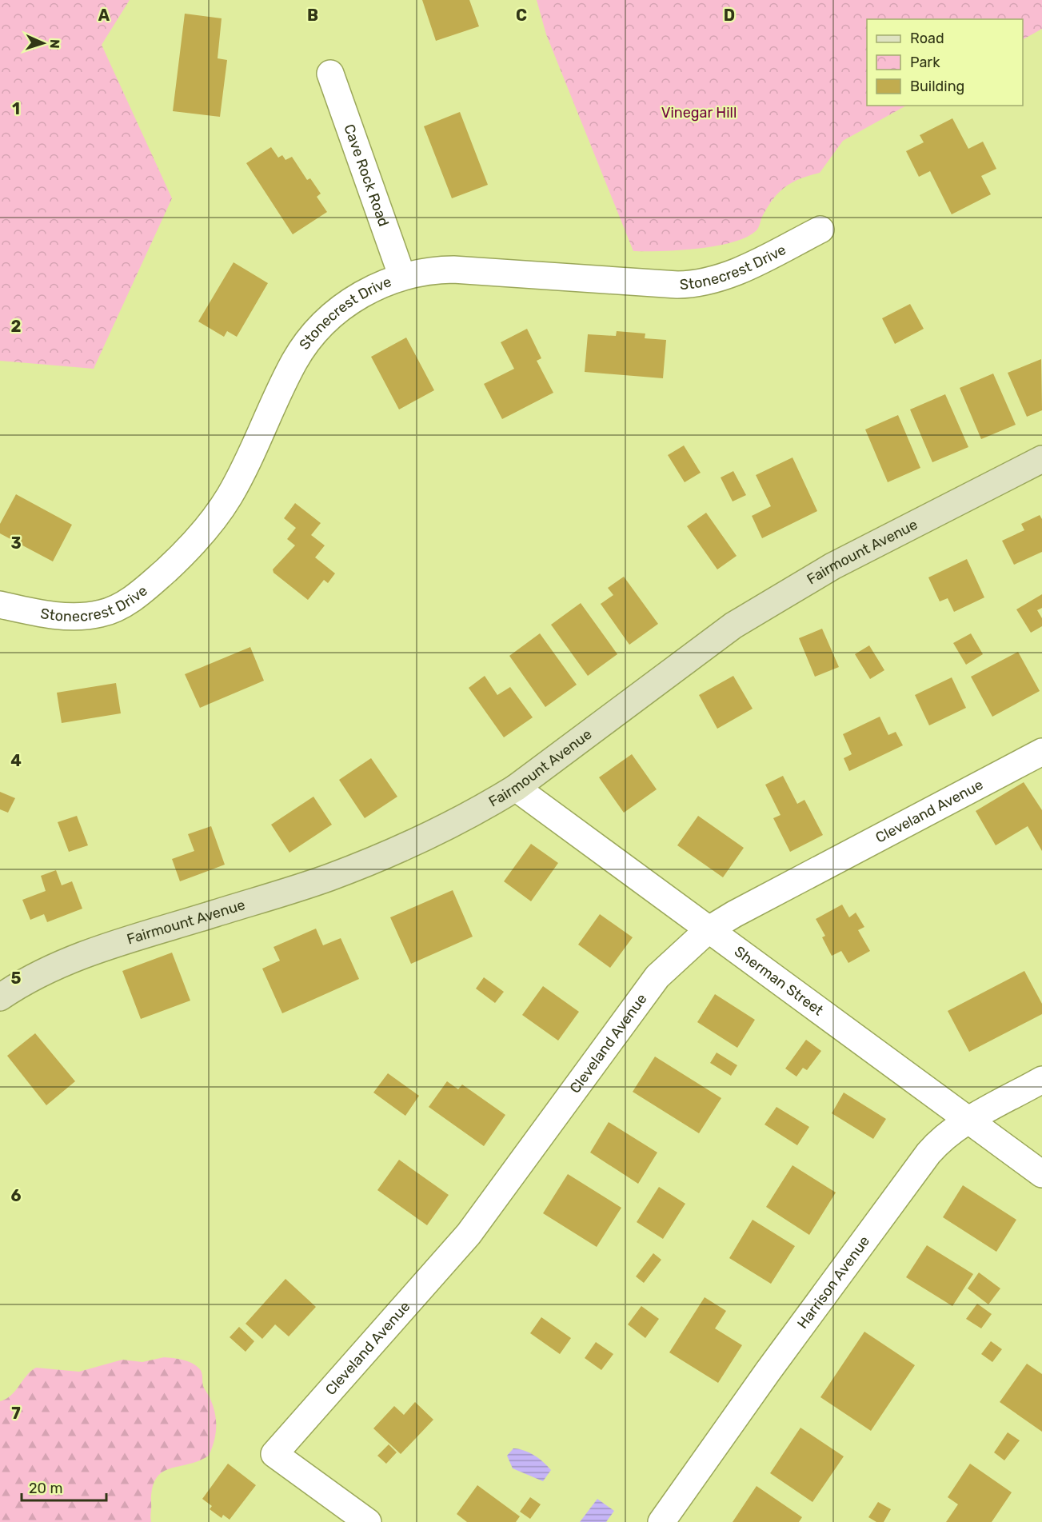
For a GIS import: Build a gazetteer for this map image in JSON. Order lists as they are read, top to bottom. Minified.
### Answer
{"streets":{"street":["Cave Rock Road","Stonecrest Drive","Fairmount Avenue","Cleveland Avenue","Sherman Street","Harrison Avenue"]},"crossings":[["Cave Rock Road","Stonecrest Drive"],["Fairmount Avenue","Sherman Street"],["Cleveland Avenue","Sherman Street"],["Sherman Street","Harrison Avenue"]],"parks":["Vinegar Hill"],"legend":["Road","Park","Building"],"scale_bar":"20 m","north":"right","grid":{"columns":["A","B","C","D"],"rows":["1","2","3","4","5","6","7"]}}
